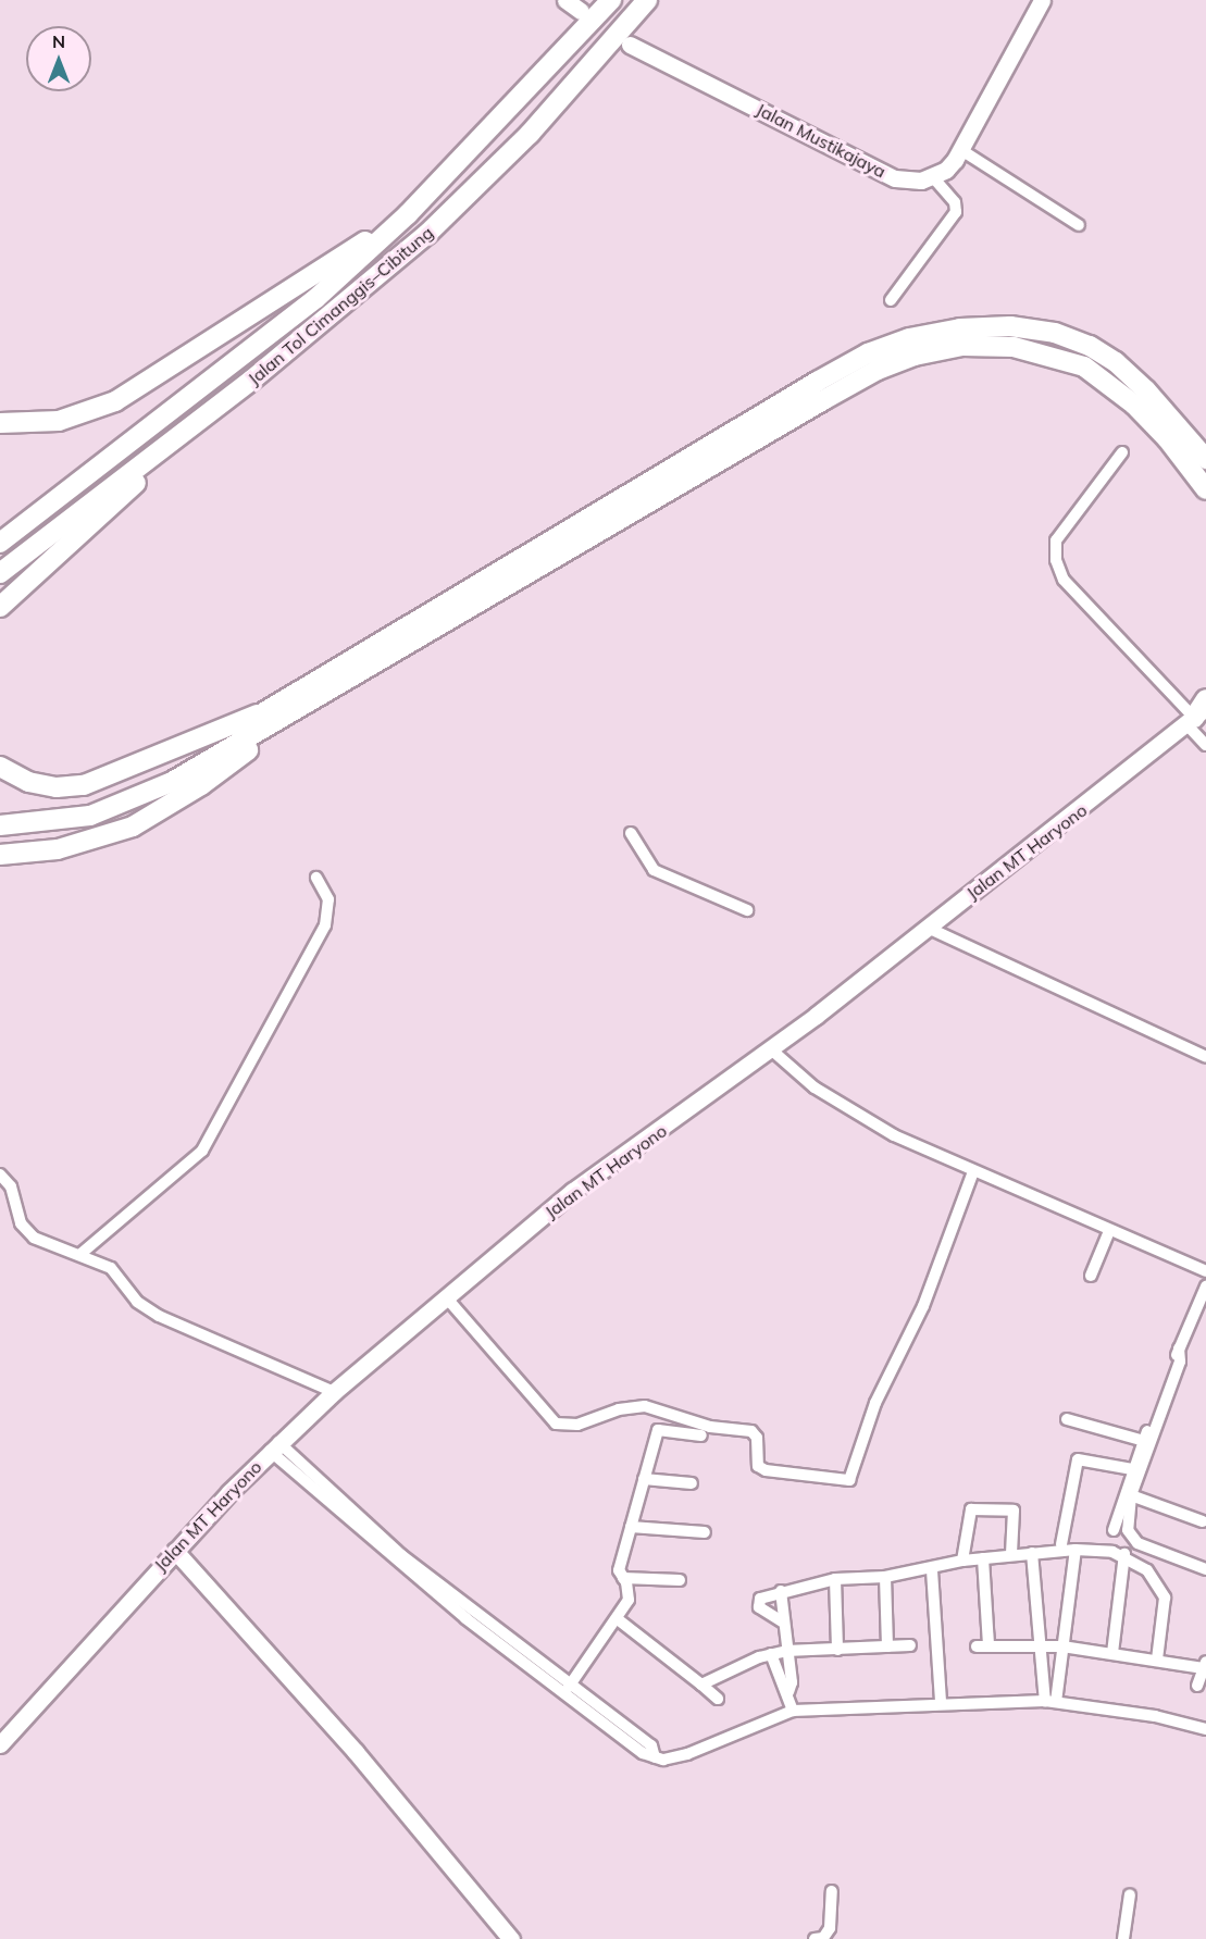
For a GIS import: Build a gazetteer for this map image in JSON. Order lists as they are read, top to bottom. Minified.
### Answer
{"streets":{"highway":["Jalan Tol Cimanggis–Cibitung"],"main road":["Jalan Mustikajaya","Jalan MT Haryono"]},"north":"top"}
